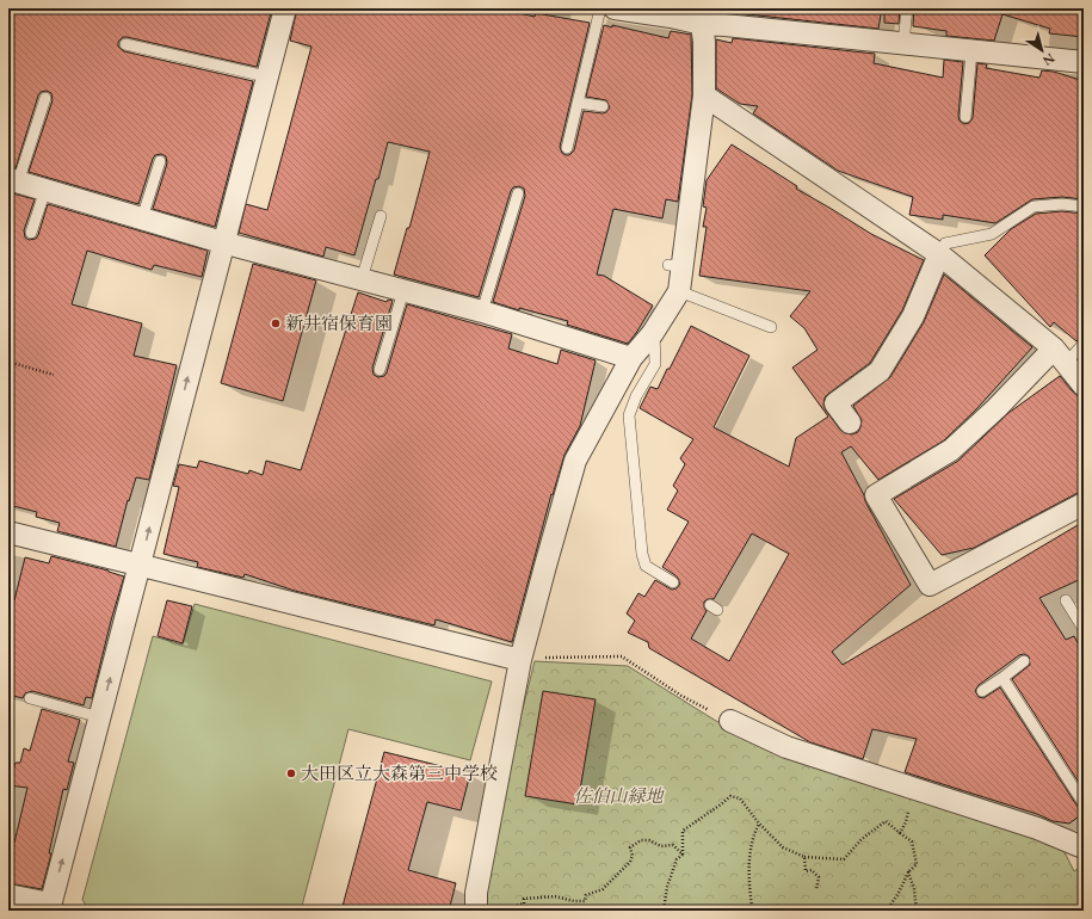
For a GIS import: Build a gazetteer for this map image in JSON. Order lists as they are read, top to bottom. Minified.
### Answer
{"parks":["佐伯山緑地"],"places":["新井宿保育園","大田区立大森第三中学校"],"north":"bottom right"}
